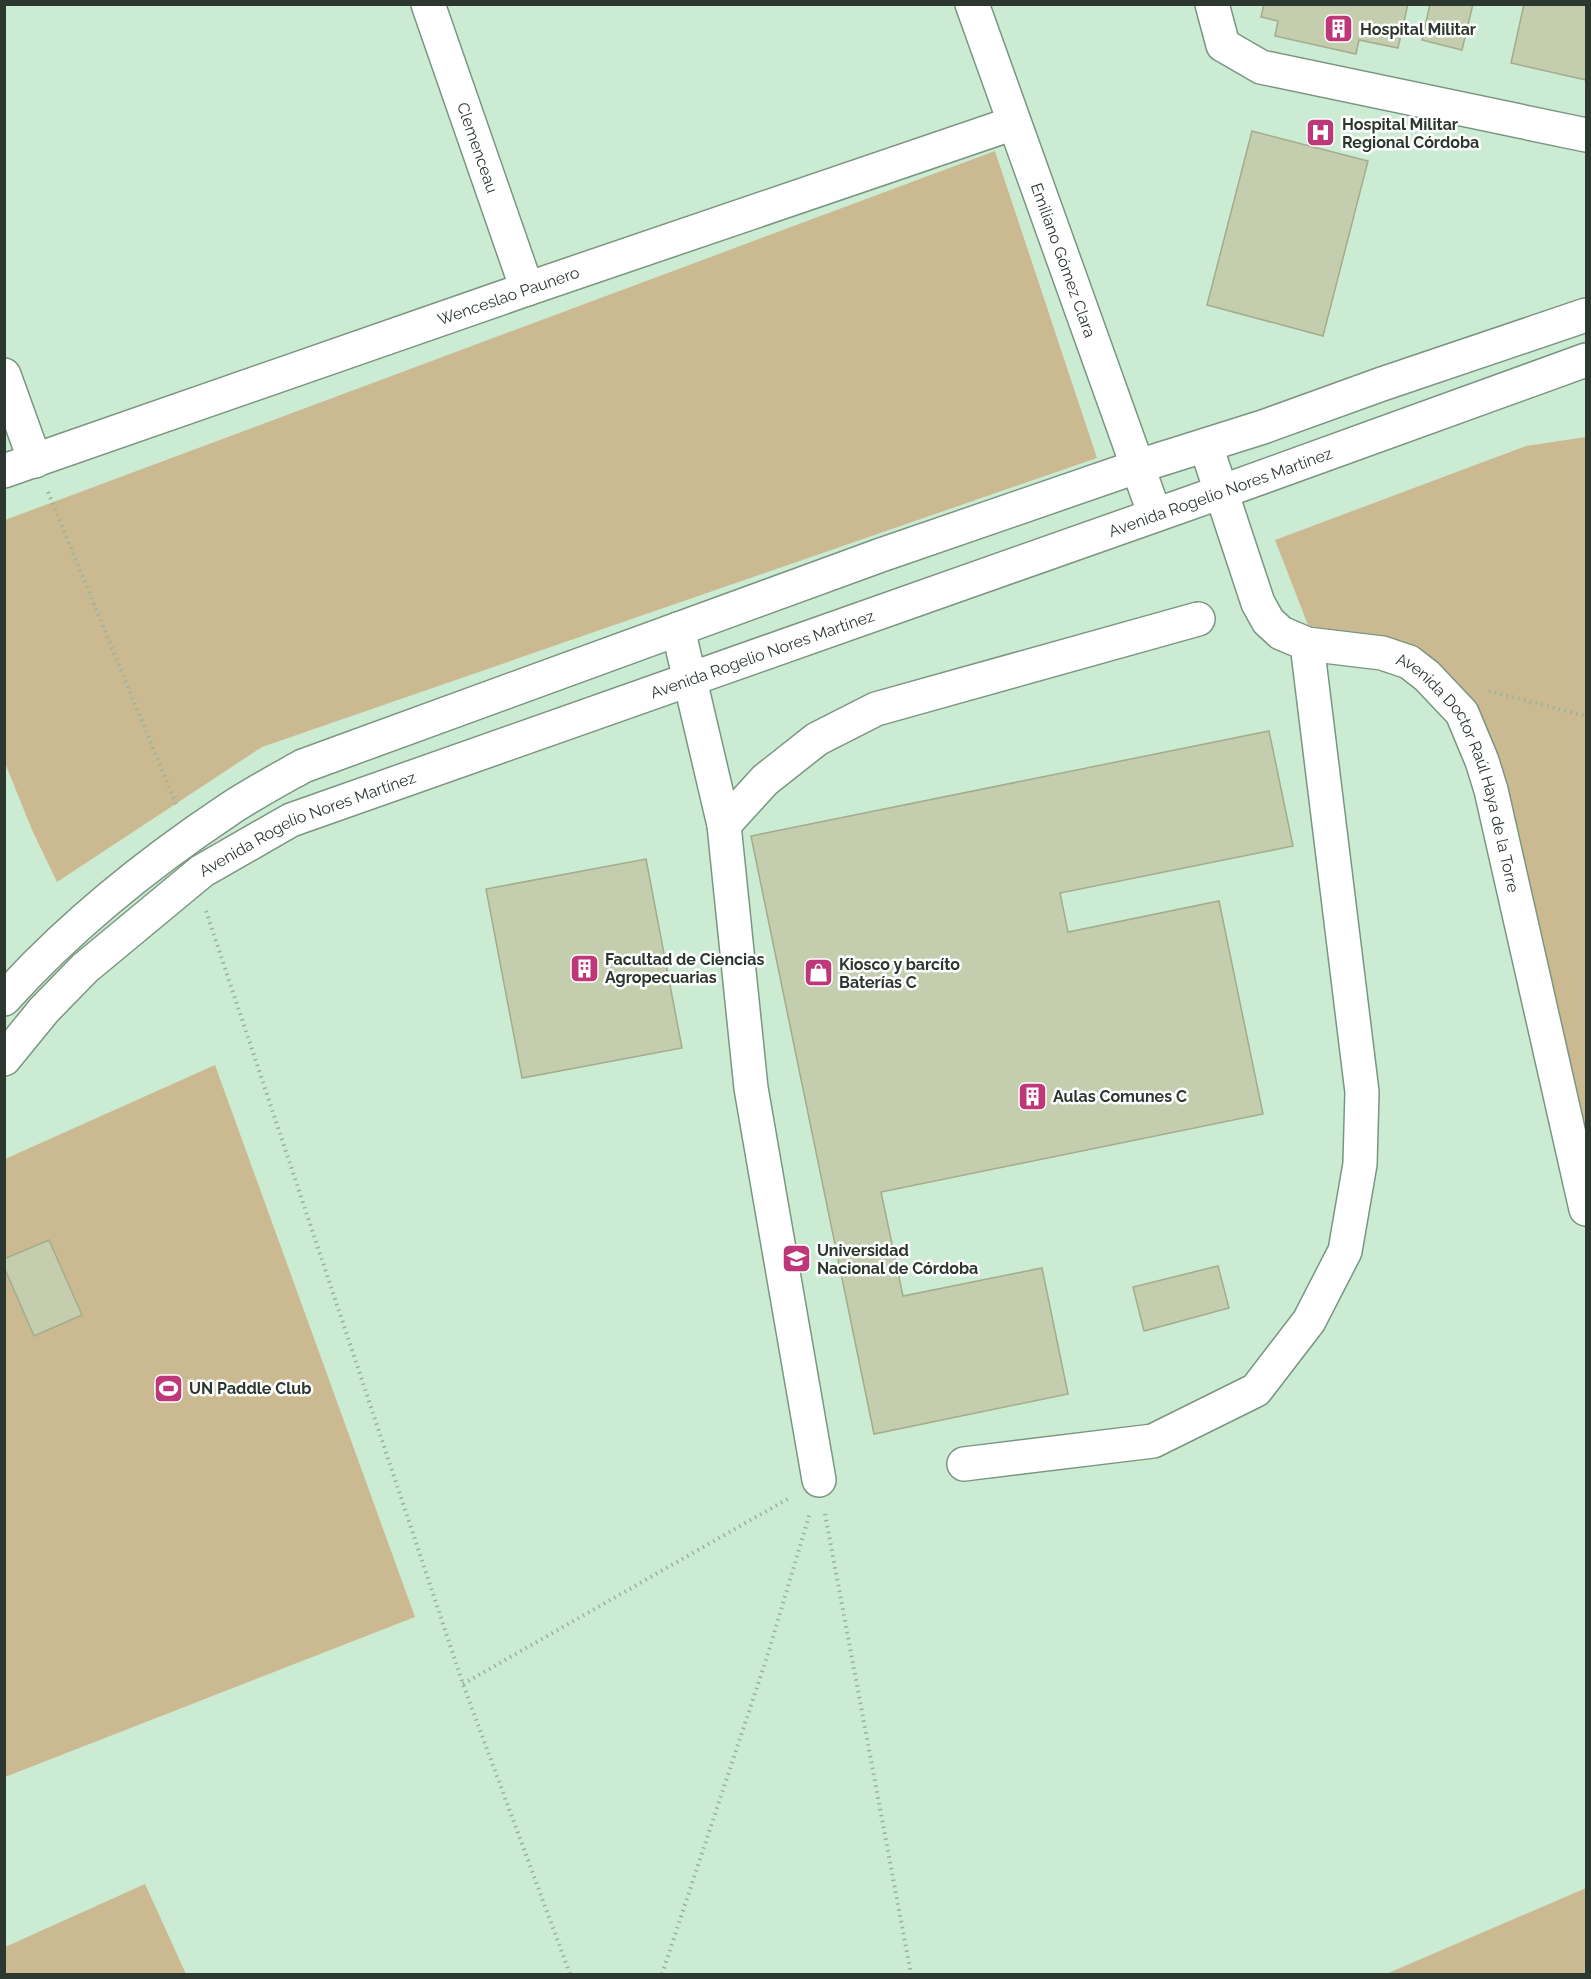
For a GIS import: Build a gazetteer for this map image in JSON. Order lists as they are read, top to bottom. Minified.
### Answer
{"streets":{"main road":["Clemenceau","Emiliano Gómez Clara","Wenceslao Paunero","Avenida Rogelio Nores Martínez","Avenida Doctor Raúl Haya de la Torre"]},"crossings":[["Clemenceau","Wenceslao Paunero"],["Emiliano Gómez Clara","Wenceslao Paunero"],["Emiliano Gómez Clara","Avenida Rogelio Nores Martínez"],["Avenida Rogelio Nores Martínez","Avenida Doctor Raúl Haya de la Torre"]],"places":{"building":["Hospital Militar","Facultad de Ciencias Agropecuarias","Aulas Comunes C"],"hospital":["Hospital Militar Regional Córdoba"],"shop":["Kiosco y barcíto Baterías C"],"school or university":["Universidad Nacional de Córdoba"],"sports":["UN Paddle Club"]}}
